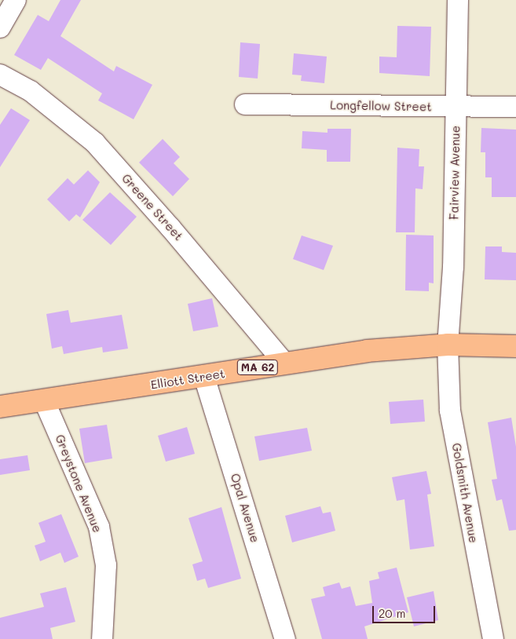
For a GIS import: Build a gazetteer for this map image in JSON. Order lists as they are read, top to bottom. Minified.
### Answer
{"streets":{"main road":["MA 62","Elliott Street"],"street":["Longfellow Street","Fairview Avenue","Greene Street","Greystone Avenue","Goldsmith Avenue","Opal Avenue"]},"crossings":[["Longfellow Street","Fairview Avenue"],["Fairview Avenue","Elliott Street"],["Fairview Avenue","Goldsmith Avenue"],["Greene Street","Elliott Street"],["Elliott Street","Greystone Avenue"],["Elliott Street","Goldsmith Avenue"],["Elliott Street","Opal Avenue"]],"scale_bar":"20 m"}
